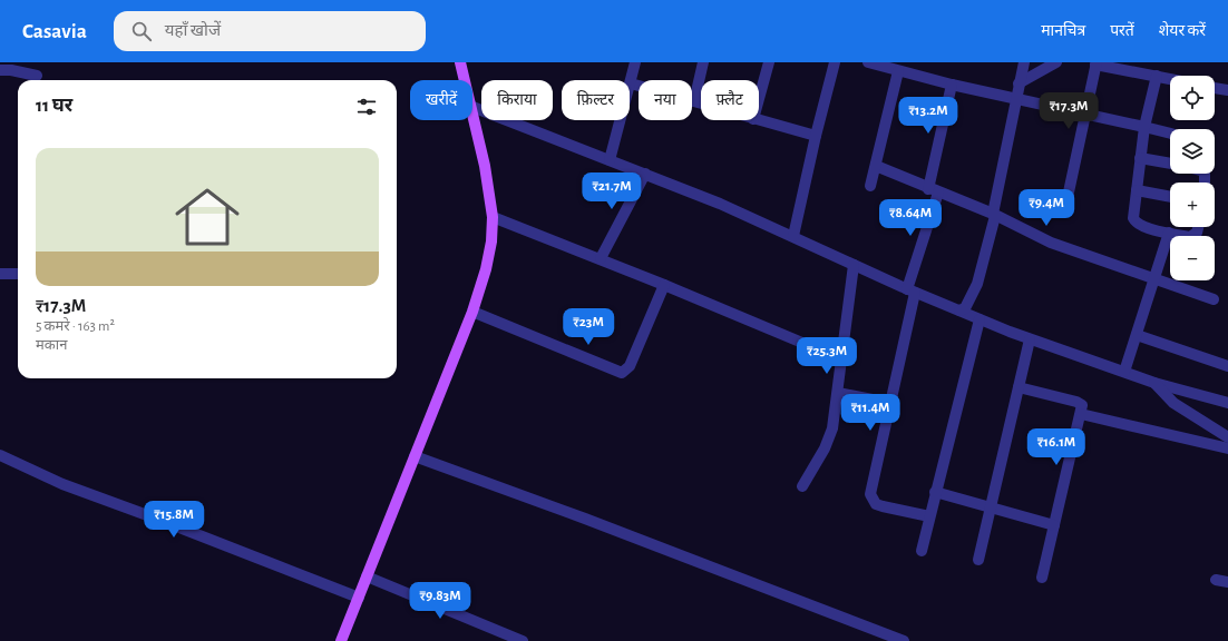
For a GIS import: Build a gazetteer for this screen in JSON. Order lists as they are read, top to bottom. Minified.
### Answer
{"page":{"header":"Casavia","search":"यहाँ खोजें","nav":["मानचित्र","परतें","शेयर करें"],"map_buttons":["+","−"],"chip":["खरीदें","किराया","फ़िल्टर","नया","फ़्लैट"],"heading":"11 घर","price":["₹17.3M","₹13.2M","₹21.7M","₹9.4M","₹8.64M","₹23M","₹25.3M","₹11.4M","₹16.1M","₹15.8M","₹9.83M"],"list":[{"name":"₹17.3M","note":"5 कमरे · 163 m² · मकान"}]}}
